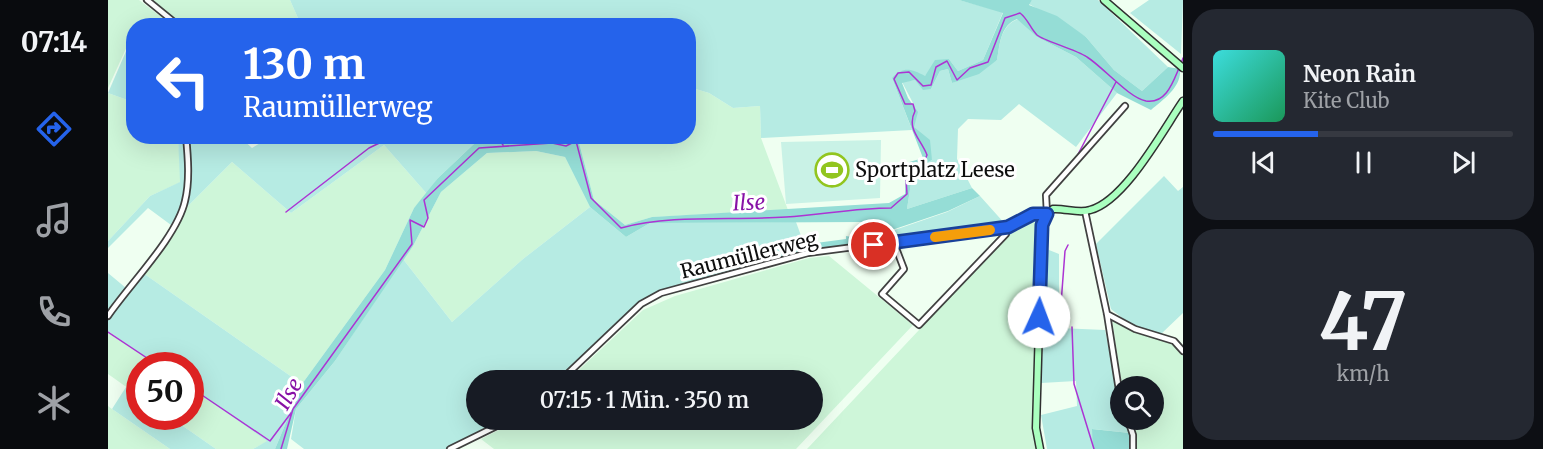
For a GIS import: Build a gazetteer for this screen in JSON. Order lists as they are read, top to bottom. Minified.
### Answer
{"streets":{"street":["Raumüllerweg"]},"water":["Ilse"],"places":{"sports":["Sportplatz Leese"]},"page":{"tabs":"07:14","turn":["130 m","Raumüllerweg"],"song":["Neon Rain","Kite Club"],"tile":["47","km/h"],"limit":"50","trip":"07:15 · 1 Min. · 350 m"}}
